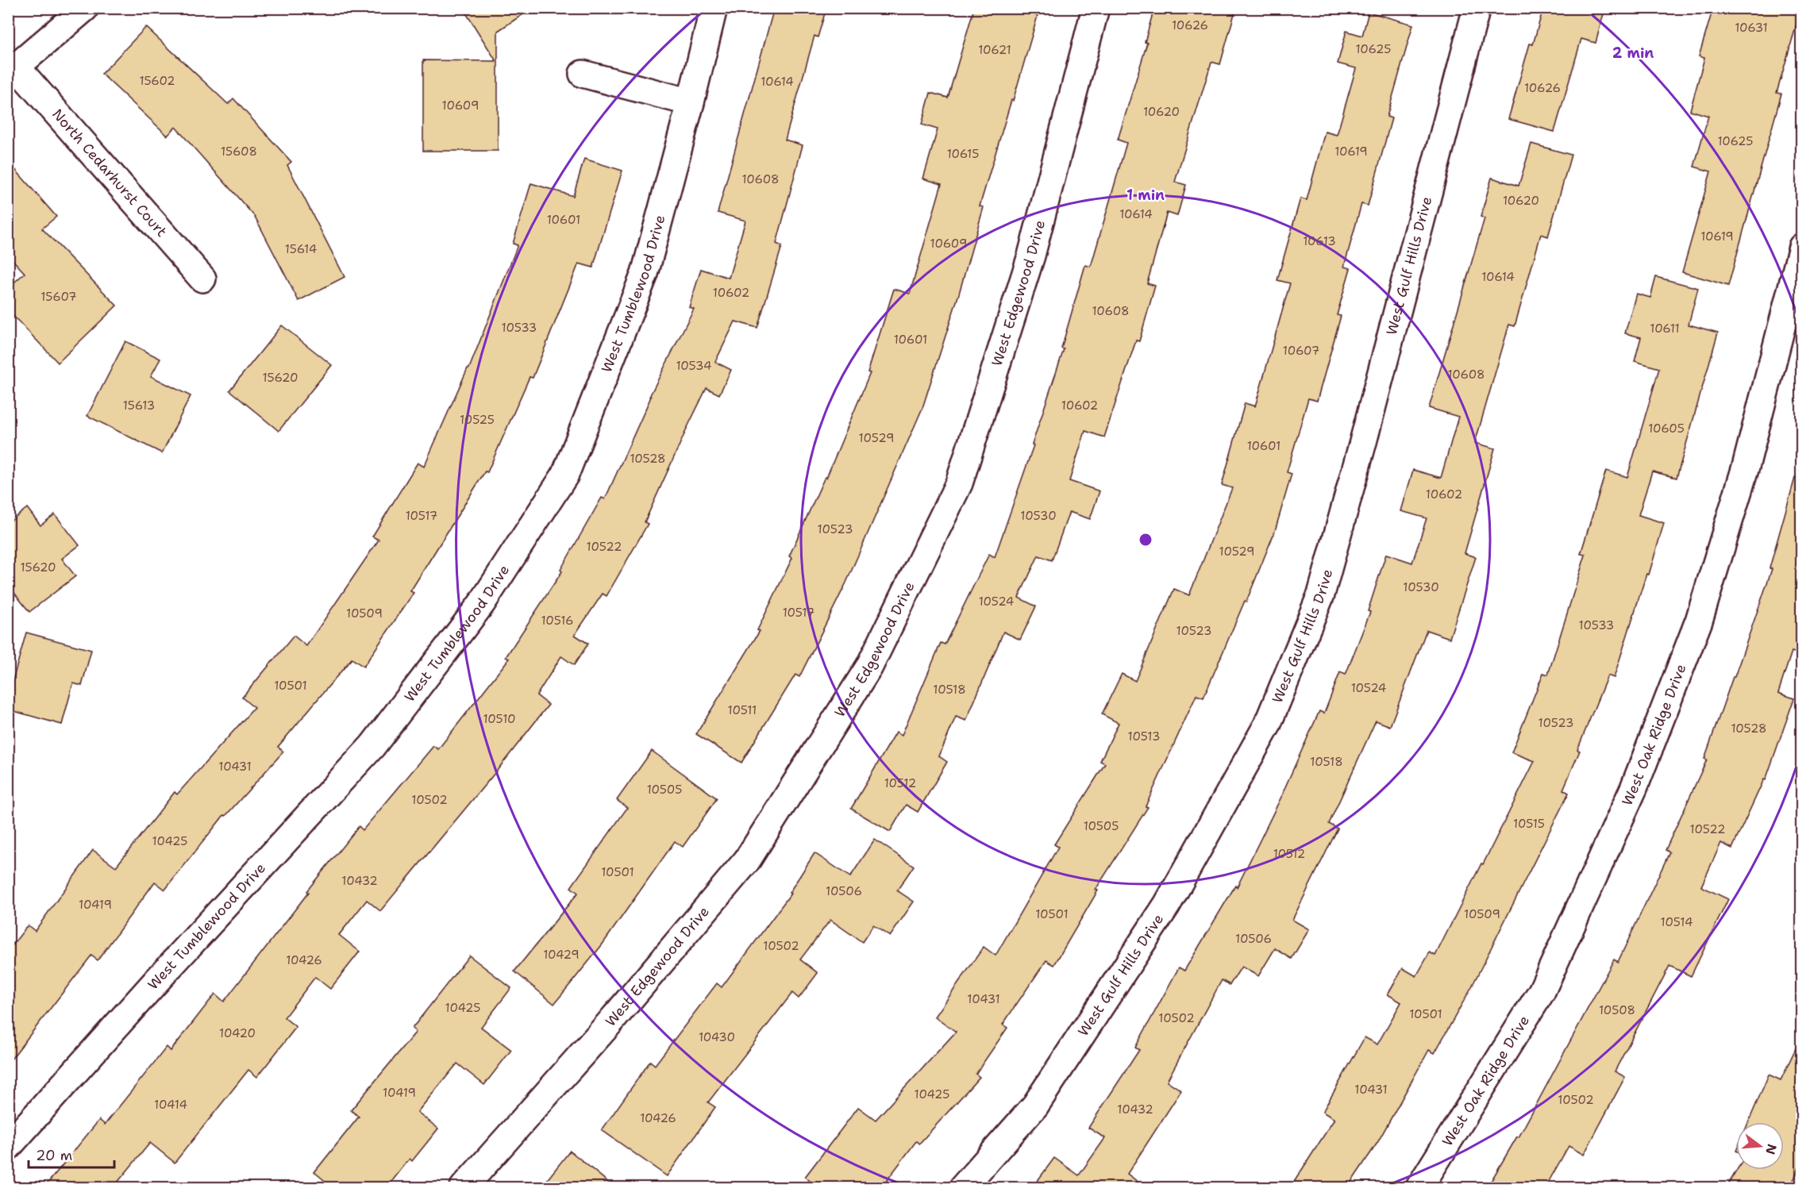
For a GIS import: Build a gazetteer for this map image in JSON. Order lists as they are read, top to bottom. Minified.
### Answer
{"streets":{"street":["North Cedarhurst Court","West Gulf Hills Drive","West Edgewood Drive","West Tumblewood Drive","West Oak Ridge Drive"]},"house_numbers":["10626","10631","10625","10621","15602","10614","10626","10609","10620","10625","15608","10619","10615","10608","10620","10614","10601","10619","10613","10609","15614","10614","10602","15607","10608","10533","10611","10601","10607","10534","10608","15620","15613","10602","10525","10605","10529","10601","10528","10602","10517","10530","10523","10522","10529","15620","10530","10524","10517","10509","10516","10533","10523","10501","10524","10518","10511","10510","10523","10528","10513","10518","10431","10512","10505","10502","10515","10505","10522","10425","10512","10501","10432","10506","10419","10501","10509","10514","10506","10502","10429","10426","10431","10425","10508","10501","10502","10420","10430","10431","10419","10425","10502","10414","10432","10426"],"scale_bar":"20 m","north":"right","rings":["2 min","1 min"]}
